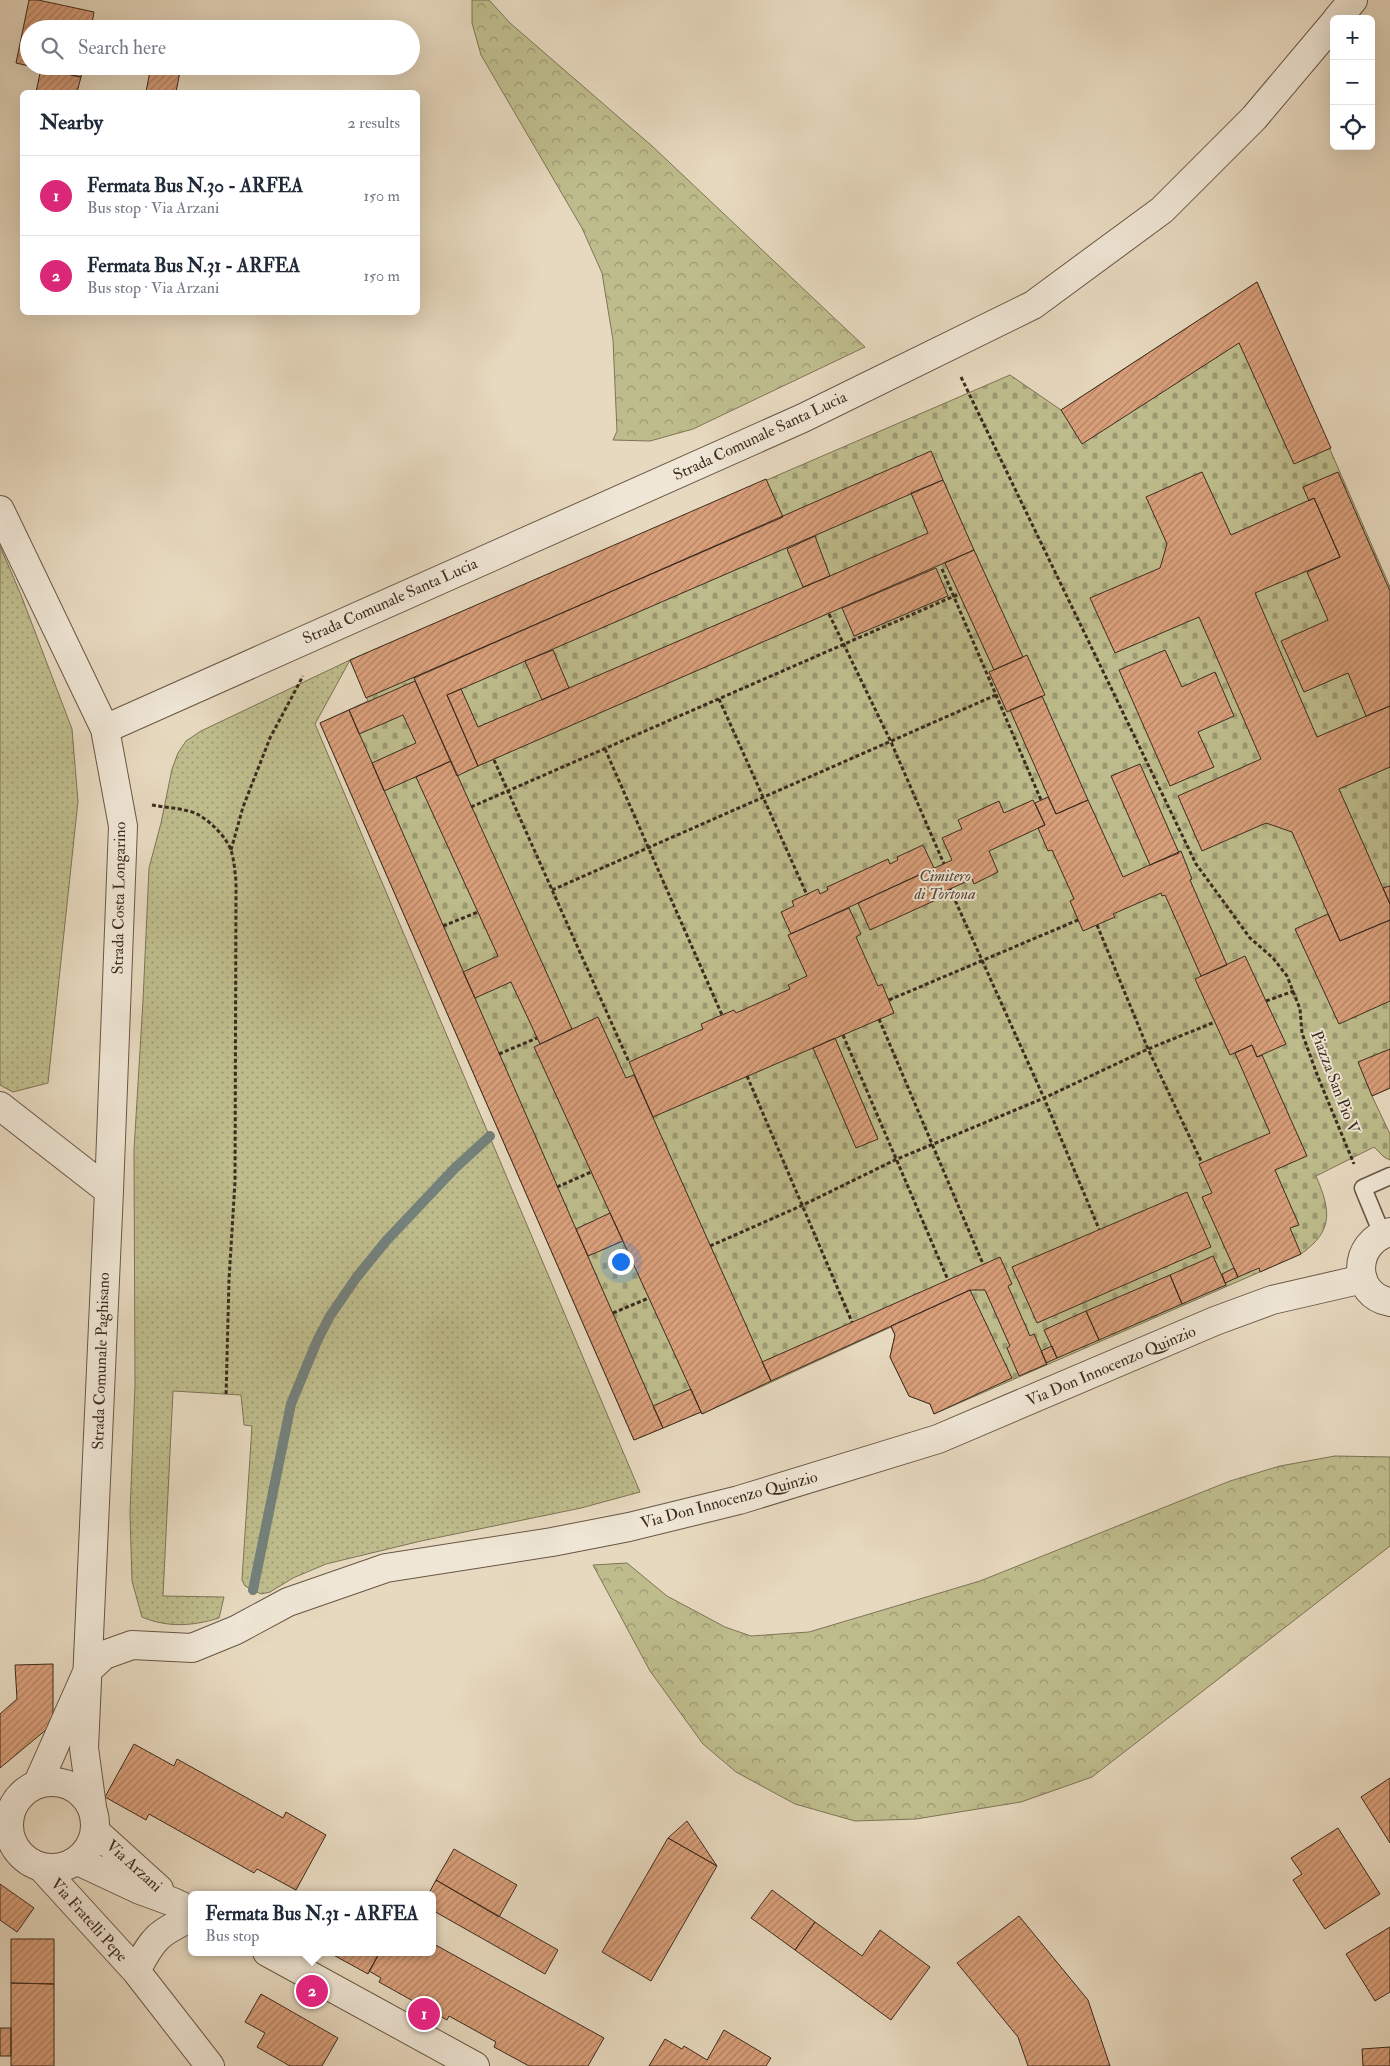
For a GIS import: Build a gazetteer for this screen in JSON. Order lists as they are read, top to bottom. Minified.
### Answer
{"streets":{"street":["Strada Comunale Santa Lucia","Strada Costa Longarino","Strada Comunale Paghisano","Via Don Innocenzo Quinzio","Via Arzani","Via Fratelli Pepe"],"path":["Piazza San Pio V"]},"crossings":[["Strada Comunale Santa Lucia","Strada Costa Longarino"],["Strada Comunale Santa Lucia","Piazza San Pio V"],["Strada Costa Longarino","Strada Comunale Paghisano"],["Strada Comunale Paghisano","Via Don Innocenzo Quinzio"],["Strada Comunale Paghisano","Via Arzani"],["Strada Comunale Paghisano","Via Fratelli Pepe"],["Via Arzani","Via Fratelli Pepe"]],"parks":["Cimitero di Tortona"],"page":{"map_buttons":["+","−"],"search":"Search here","heading":["Nearby","2 results"],"list":[{"mark":"1","name":"Fermata Bus N.30 - ARFEA","note":"Bus stop · Via Arzani","value":"150 m"},{"mark":"2","name":"Fermata Bus N.31 - ARFEA","note":"Bus stop · Via Arzani","value":"150 m"}],"popup":["Fermata Bus N.31 - ARFEA","Bus stop"],"pins":["2","1"]}}
